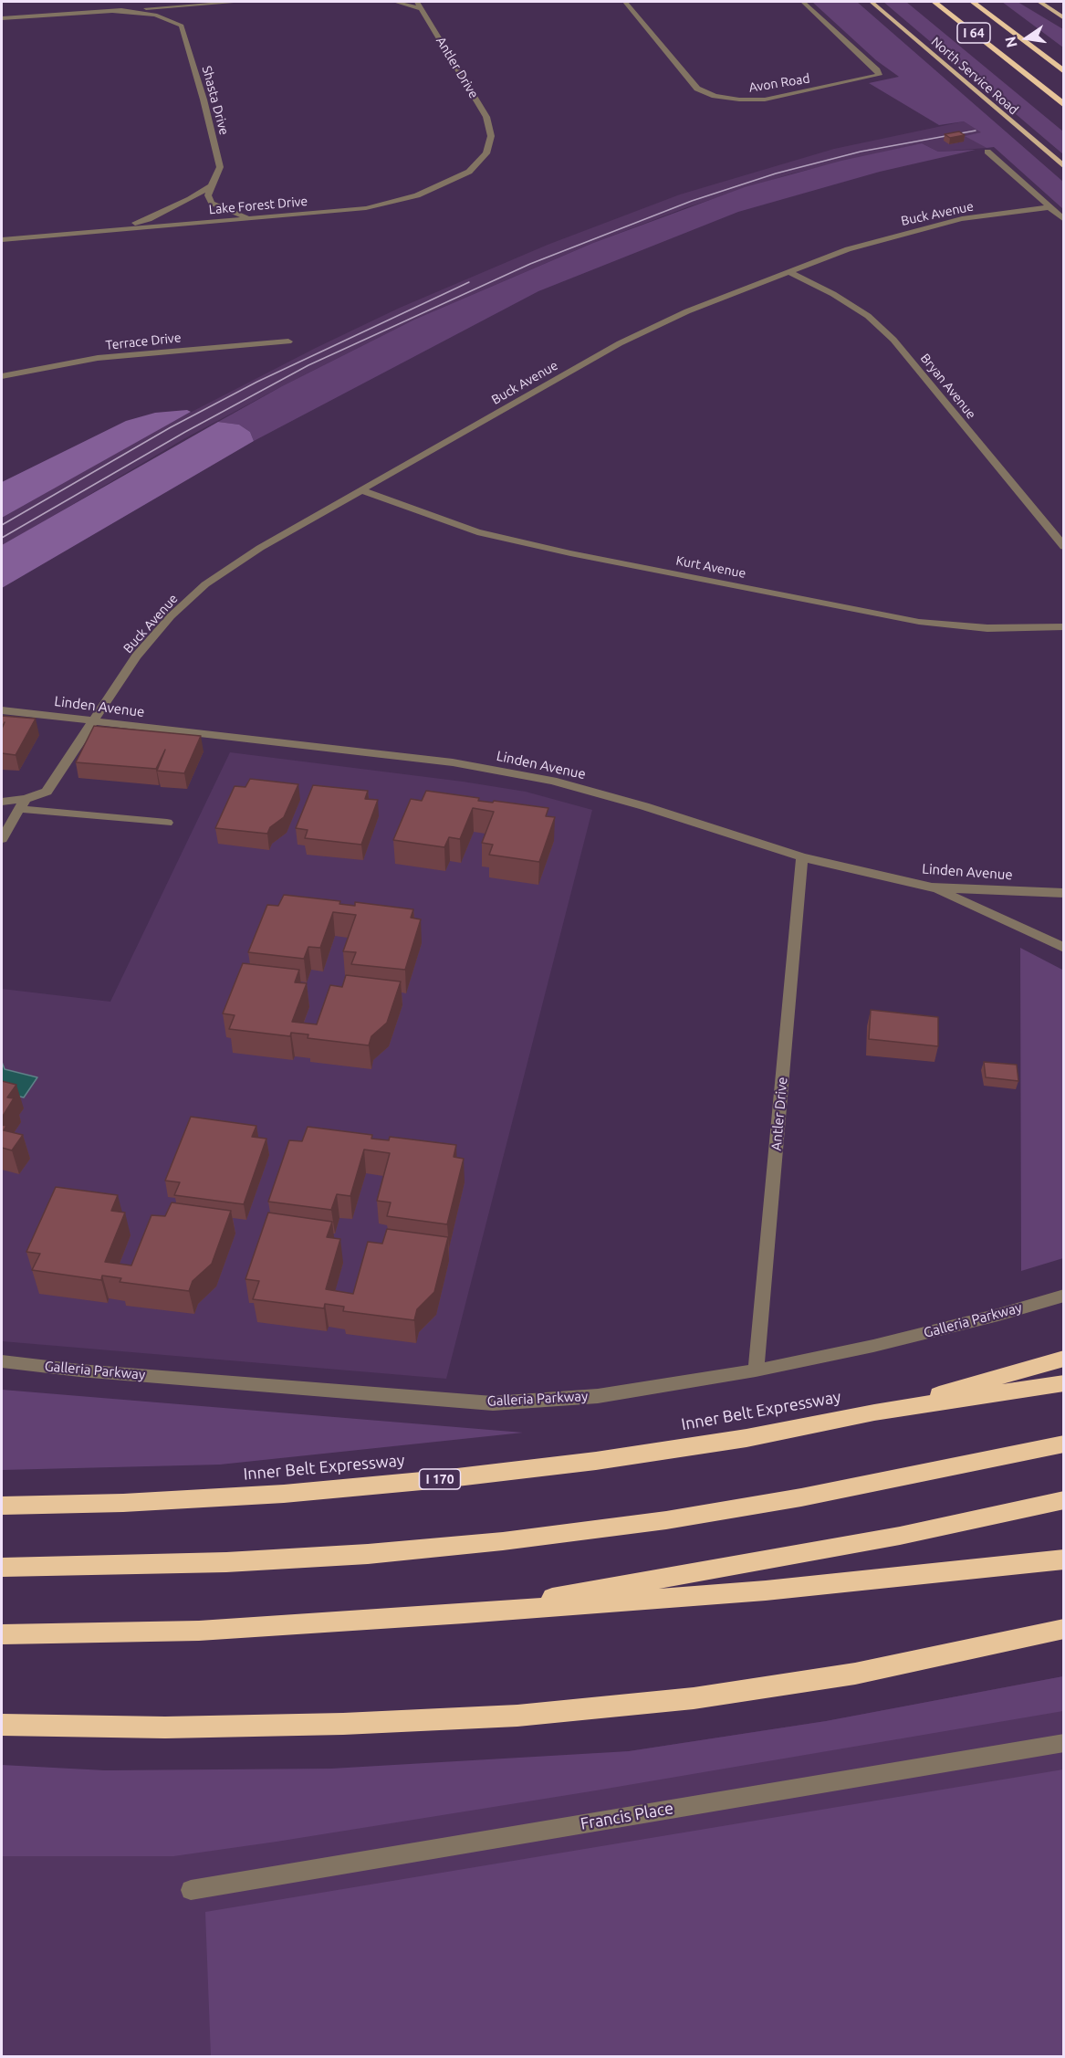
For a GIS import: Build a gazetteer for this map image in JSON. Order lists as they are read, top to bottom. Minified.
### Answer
{"streets":{"highway":["I 64","Inner Belt Expressway","I 170"],"main road":["North Service Road"],"street":["Antler Drive","Avon Road","Shasta Drive","Lake Forest Drive","Buck Avenue","Terrace Drive","Bryan Avenue","Kurt Avenue","Linden Avenue","Galleria Parkway","Francis Place"]},"crossings":[["Antler Drive","Lake Forest Drive"],["Antler Drive","Linden Avenue"],["Antler Drive","Galleria Parkway"],["Buck Avenue","Bryan Avenue"],["Buck Avenue","Kurt Avenue"],["Buck Avenue","Linden Avenue"]],"north":"left"}
